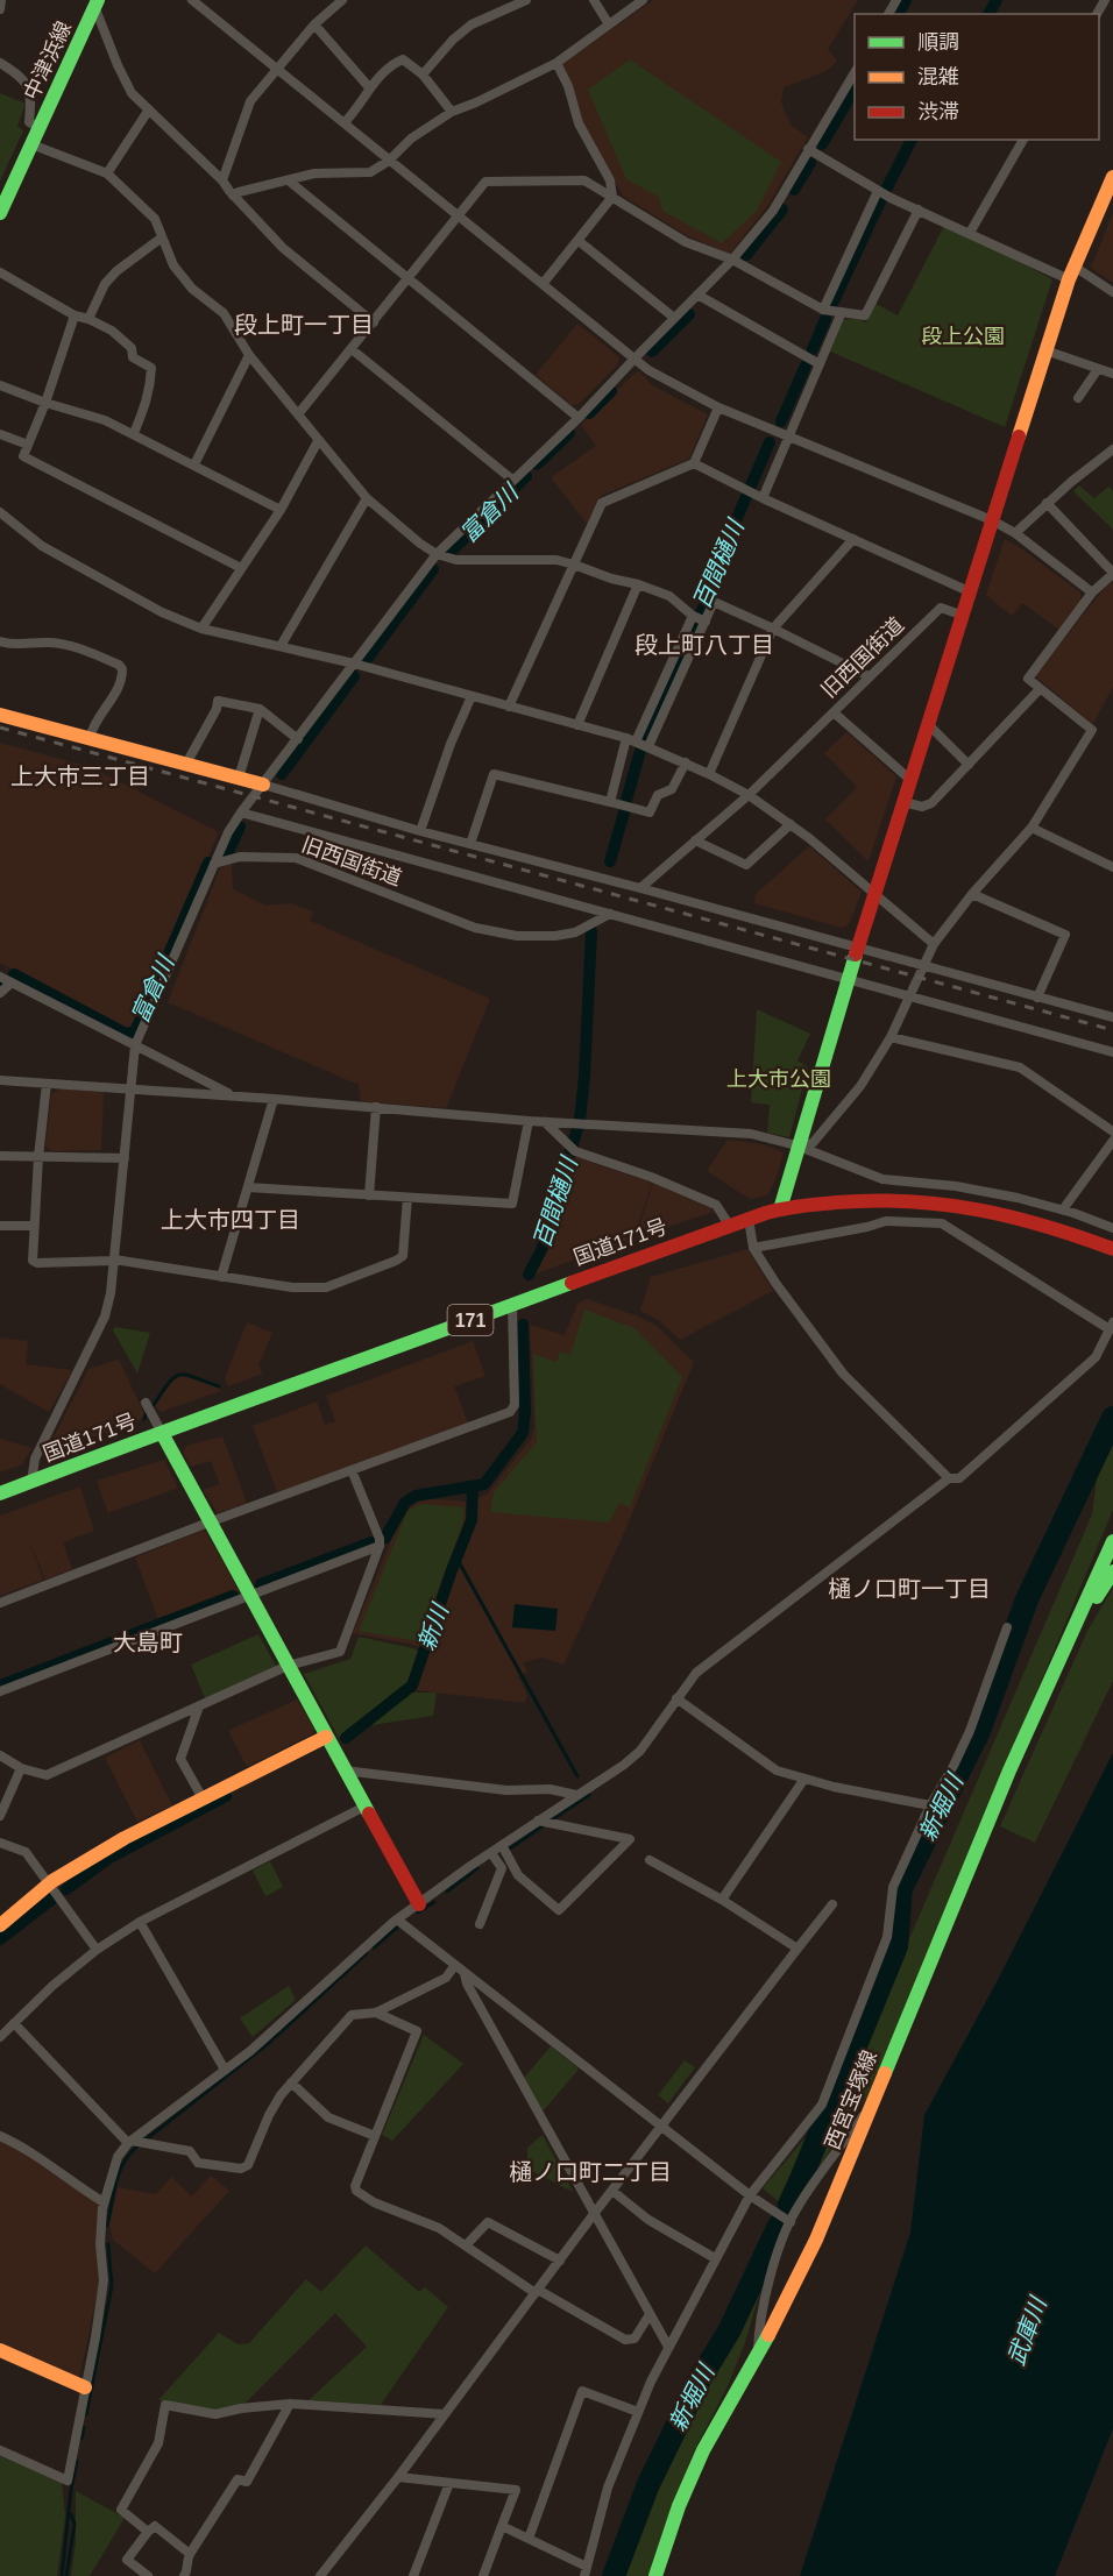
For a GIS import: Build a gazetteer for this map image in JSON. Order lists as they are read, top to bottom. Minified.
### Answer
{"streets":{"main road":["中津浜線","国道171号","171","西宮宝塚線"],"street":["旧西国街道"]},"districts":["段上町一丁目","段上町八丁目","上大市三丁目","上大市四丁目","樋ノ口町一丁目","大島町","樋ノ口町二丁目"],"water":["富倉川","百間樋川","新川","新堀川","武庫川"],"parks":["段上公園","上大市公園"],"legend":["順調","混雑","渋滞"]}
